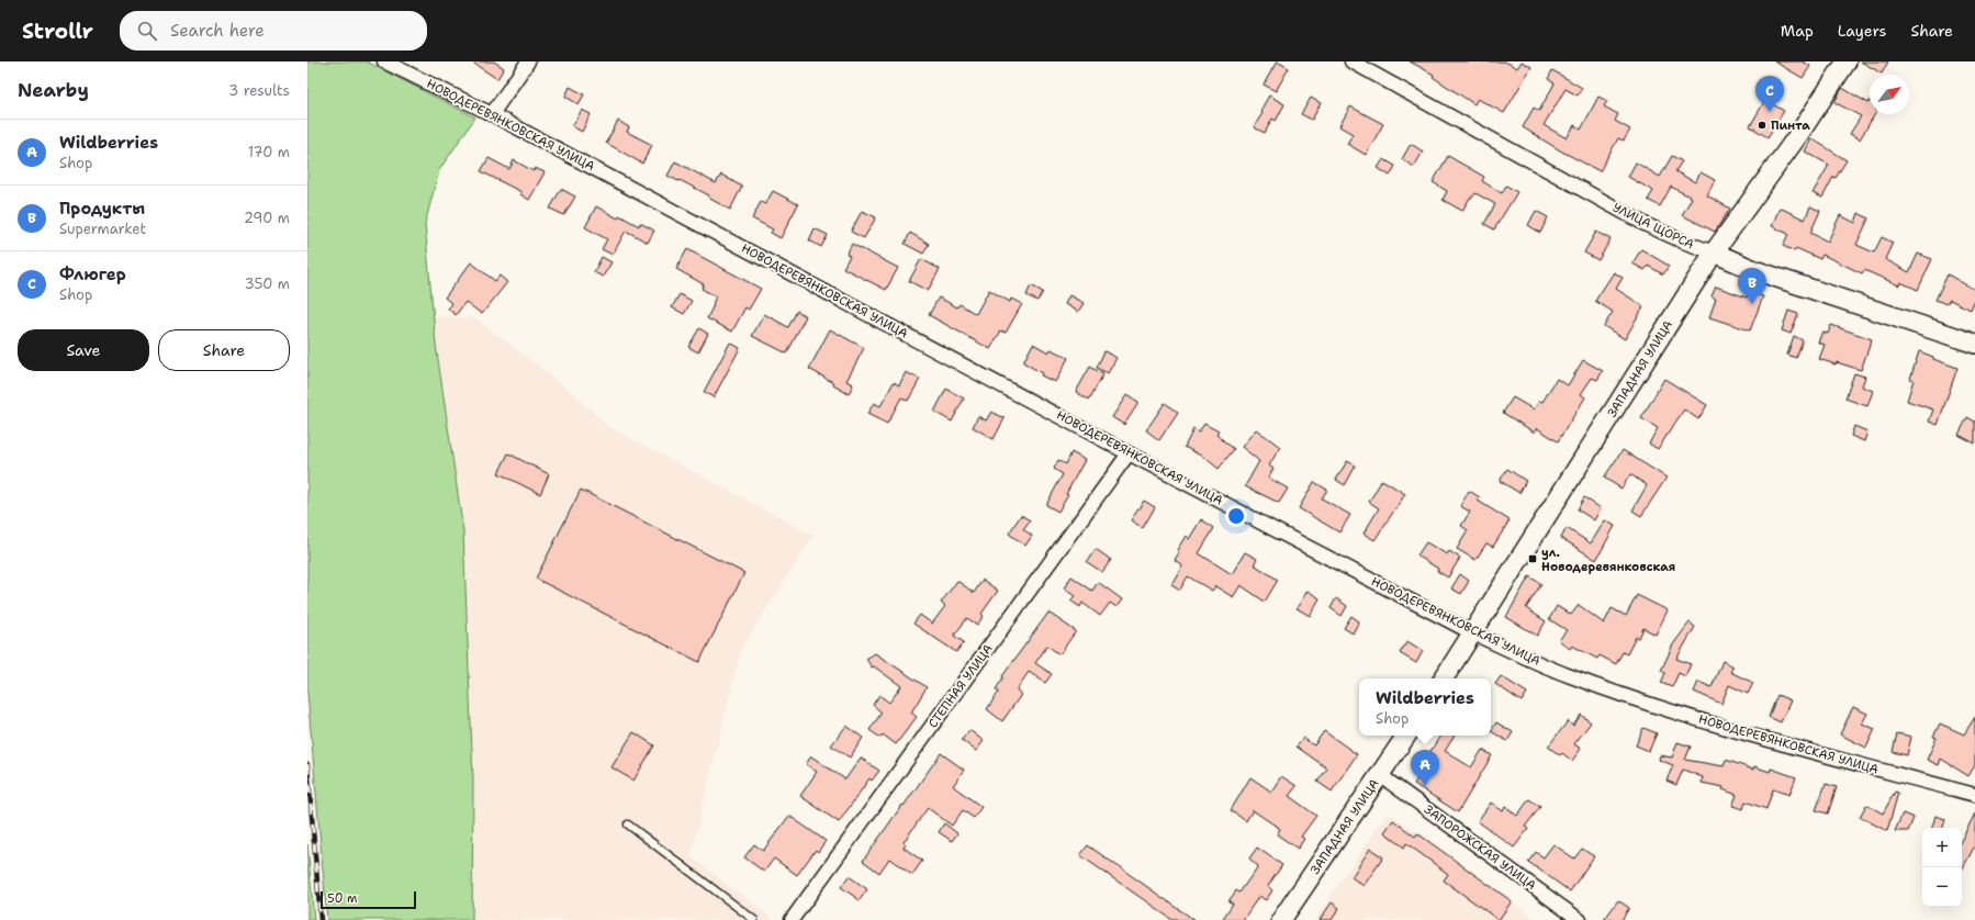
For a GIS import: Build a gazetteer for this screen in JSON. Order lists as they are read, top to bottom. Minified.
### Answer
{"streets":{"main road":["УЛИЦА ЩОРСА","ЗАПАДНАЯ УЛИЦА"],"street":["НОВОДЕРЕВЯНКОВСКАЯ УЛИЦА","СТЕПНАЯ УЛИЦА","ЗАПОРОЖСКАЯ УЛИЦА"]},"crossings":[["НОВОДЕРЕВЯНКОВСКАЯ УЛИЦА","ЗАПАДНАЯ УЛИЦА"],["НОВОДЕРЕВЯНКОВСКАЯ УЛИЦА","СТЕПНАЯ УЛИЦА"],["УЛИЦА ЩОРСА","ЗАПАДНАЯ УЛИЦА"],["ЗАПАДНАЯ УЛИЦА","ЗАПОРОЖСКАЯ УЛИЦА"]],"places":{"other":["Пинта"],"transit":["ул. Новодеревянковская"]},"scale_bar":"50 m","north":"top right","page":{"header":"Strollr","search":"Search here","nav":["Map","Layers","Share"],"heading":["Nearby","3 results"],"pins":["C","B","A"],"list":[{"mark":"A","name":"Wildberries","note":"Shop","value":"170 m"},{"mark":"B","name":"Продукты","note":"Supermarket","value":"290 m"},{"mark":"C","name":"Флюгер","note":"Shop","value":"350 m"}],"buttons":["Save","Share"],"popup":["Wildberries","Shop"],"map_buttons":["+","−"],"scale":"50 m"}}
